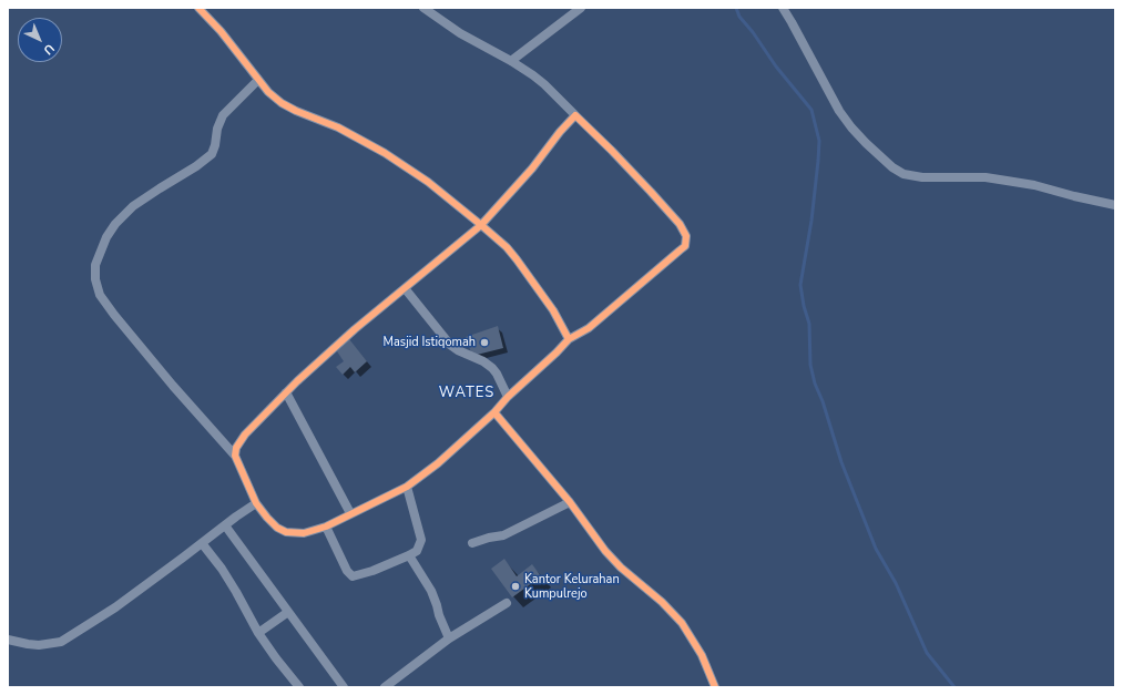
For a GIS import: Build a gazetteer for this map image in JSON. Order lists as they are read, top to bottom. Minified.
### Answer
{"districts":["WATES"],"places":["Masjid Istiqomah","Kantor Kelurahan Kumpulrejo"],"north":"bottom right"}
